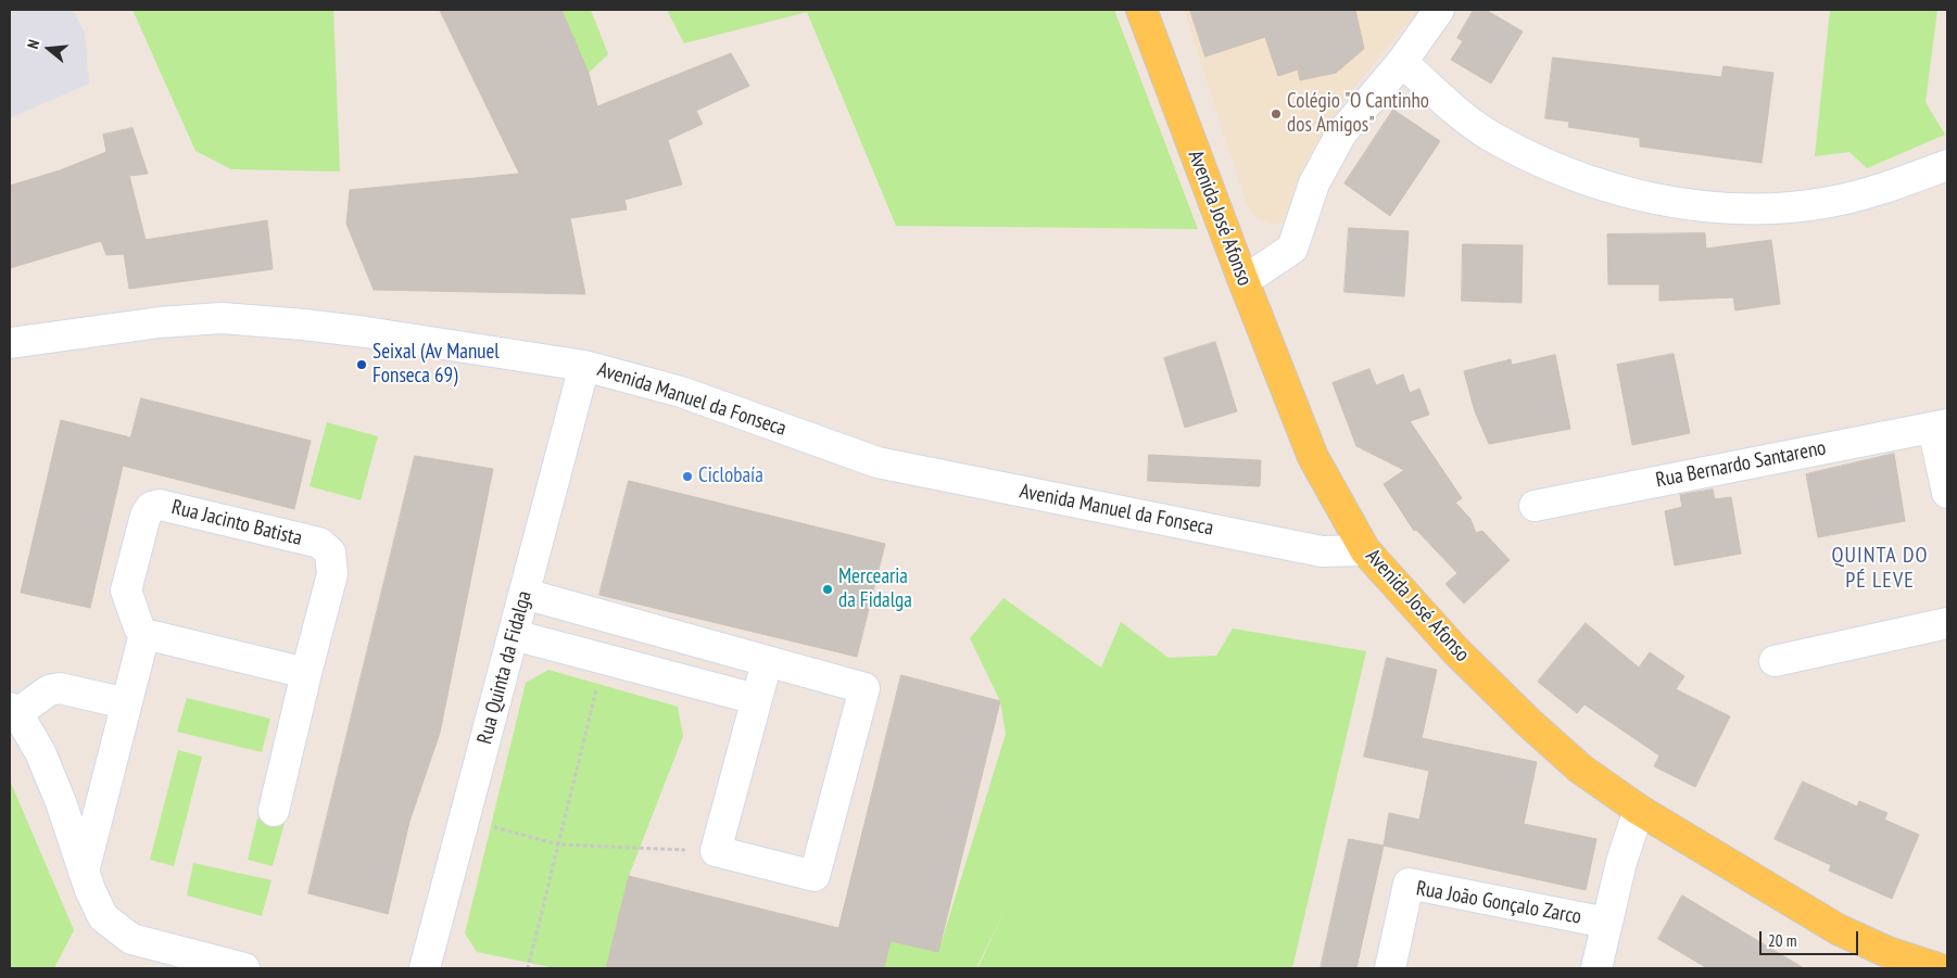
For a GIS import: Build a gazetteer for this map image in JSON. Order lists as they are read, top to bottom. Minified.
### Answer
{"streets":{"main road":["Avenida José Afonso"],"street":["Avenida Manuel da Fonseca","Rua Bernardo Santareno","Rua Jacinto Batista","Rua Quinta da Fidalga","Rua João Gonçalo Zarco"]},"crossings":[["Avenida José Afonso","Avenida Manuel da Fonseca"],["Avenida Manuel da Fonseca","Rua Quinta da Fidalga"]],"districts":["QUINTA DO PÉ LEVE"],"places":["Colégio \"O Cantinho dos Amigos\"","Seixal (Av Manuel Fonseca 69)","Ciclobaía","Mercearia da Fidalga"],"scale_bar":"20 m","north":"left"}
